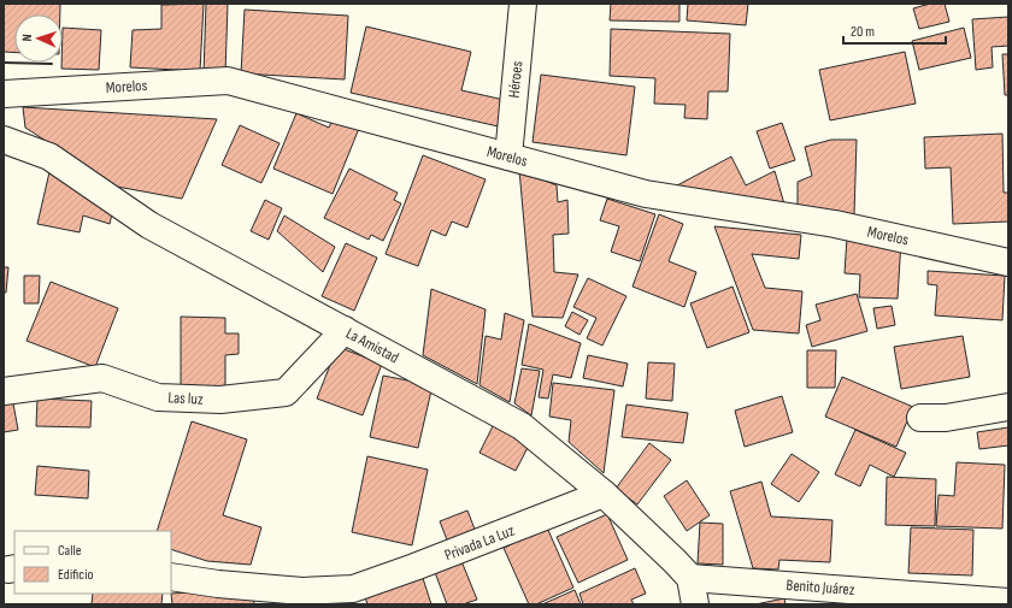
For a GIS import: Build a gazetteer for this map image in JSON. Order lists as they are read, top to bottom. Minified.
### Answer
{"streets":{"street":["Héroes","Morelos","La Amistad","Las luz","Privada La Luz","Benito Juárez"]},"crossings":[["Héroes","Morelos"],["La Amistad","Las luz"],["La Amistad","Privada La Luz"],["La Amistad","Benito Juárez"]],"legend":["Calle","Edificio"],"scale_bar":"20 m","north":"left"}
